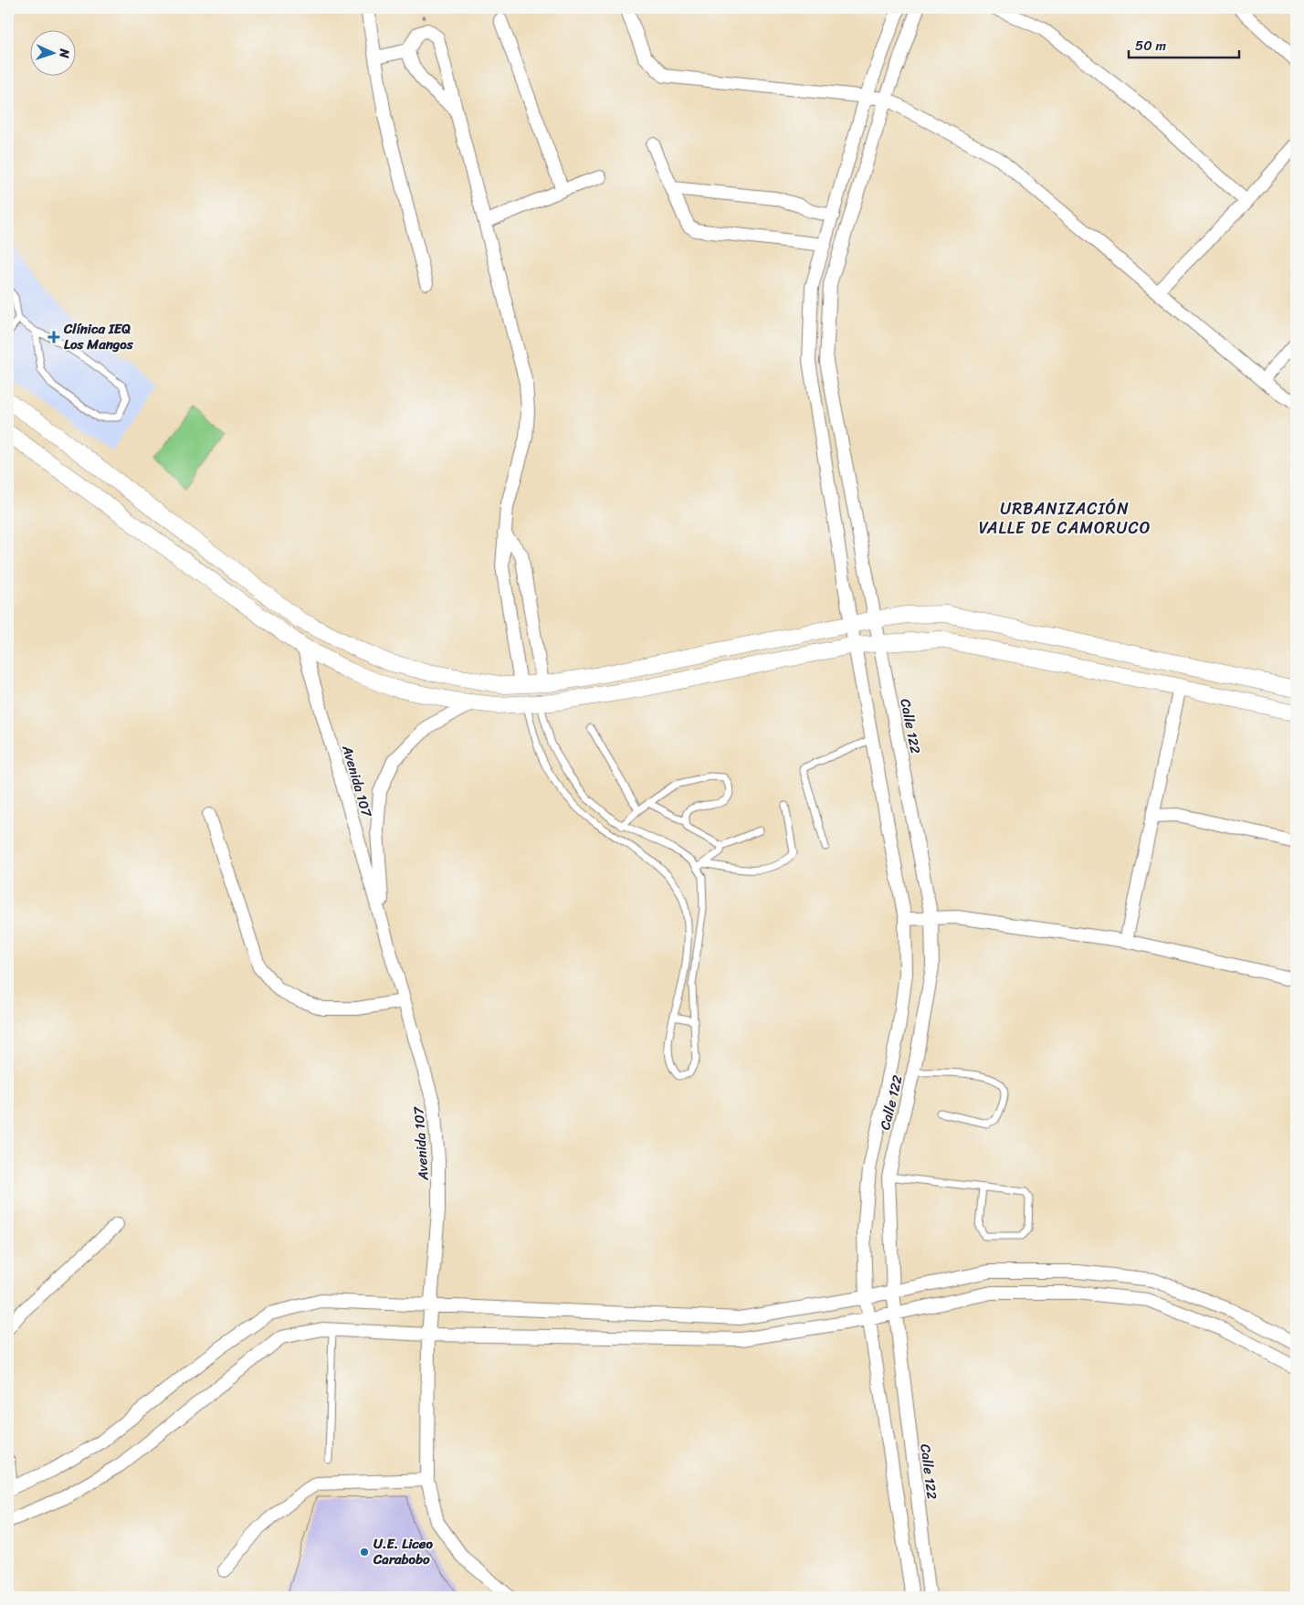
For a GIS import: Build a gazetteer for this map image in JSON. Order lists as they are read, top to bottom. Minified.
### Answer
{"streets":{"street":["Calle 122","Avenida 107"]},"districts":["URBANIZACIÓN VALLE DE CAMORUCO"],"places":{"health":["Clínica IEQ Los Mangos"],"other":["U.E. Liceo Carabobo"]},"scale_bar":"50 m","north":"right"}
